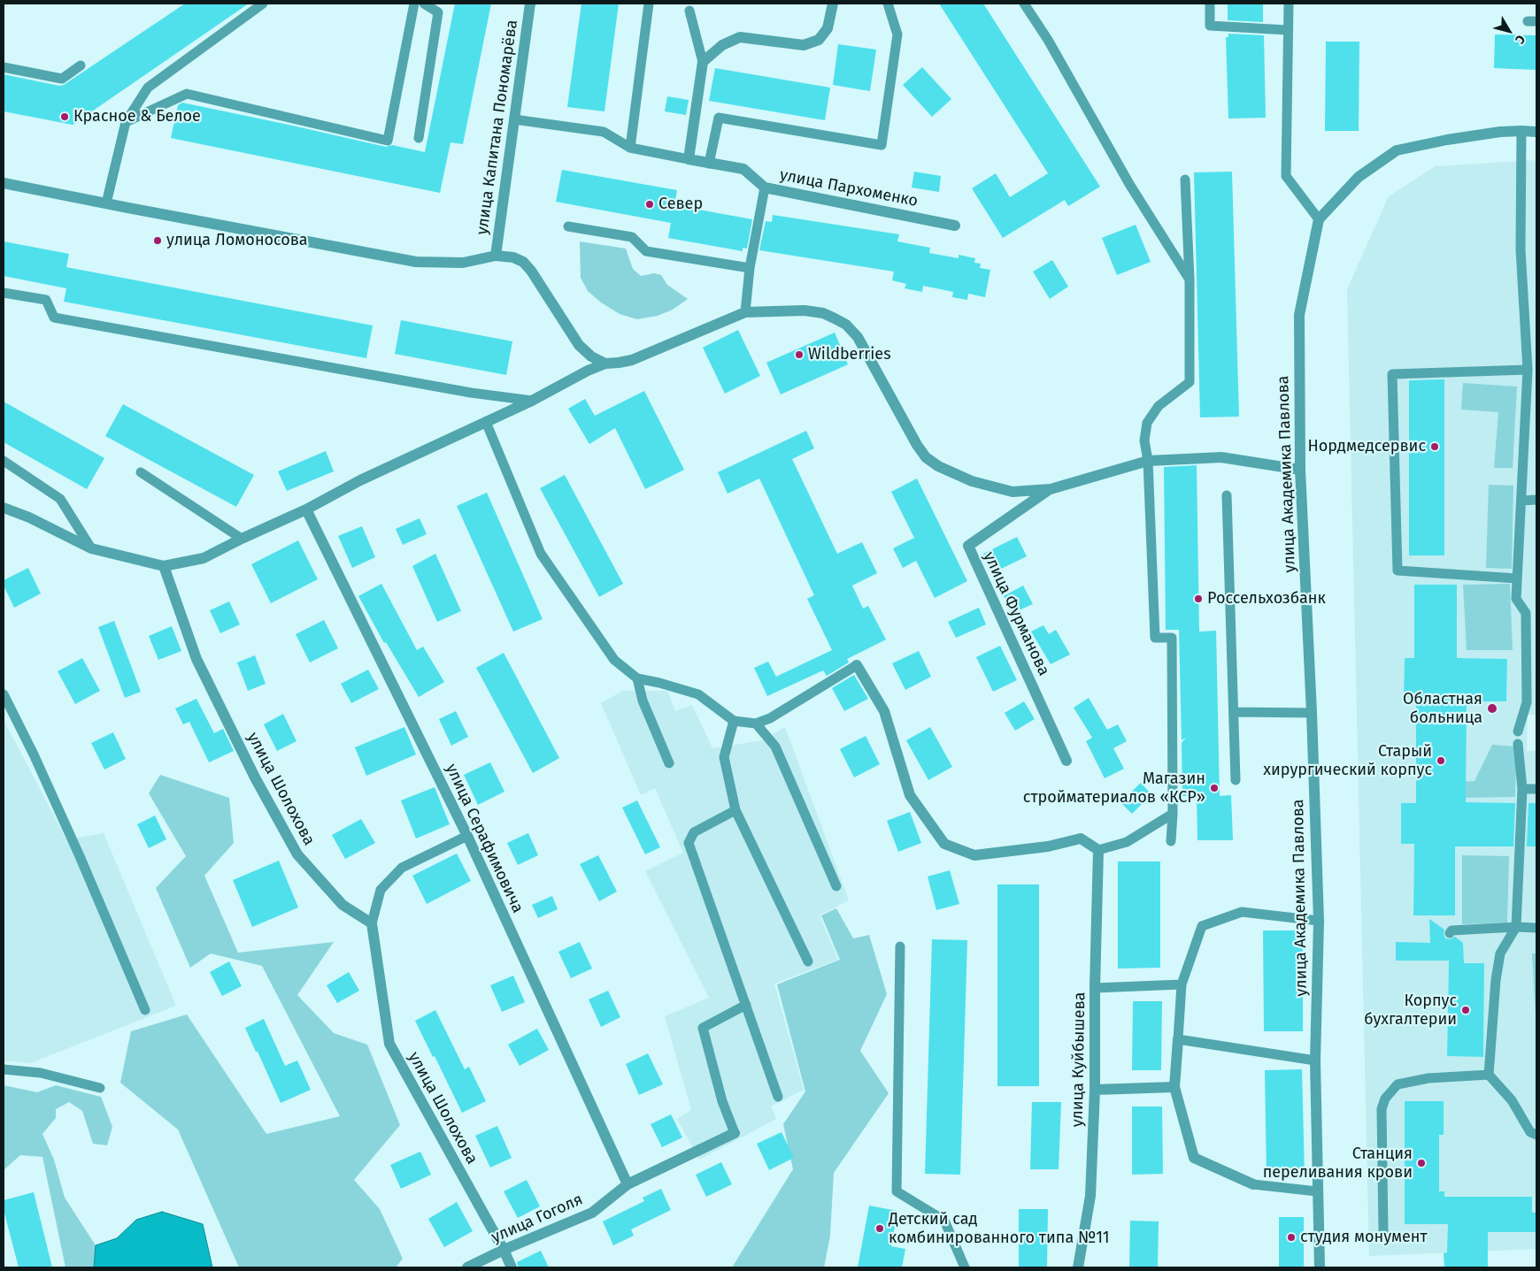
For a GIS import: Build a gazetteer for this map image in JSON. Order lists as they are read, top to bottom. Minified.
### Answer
{"streets":{"street":["улица Капитана Пономарёва","улица Пархоменко","улица Академика Павлова","улица Фурманова","улица Шолохова","улица Серафимовича","улица Куйбышева","улица Гоголя"]},"crossings":[["улица Шолохова","улица Гоголя"],["улица Серафимовича","улица Гоголя"]],"places":["Красное & Белое","Север","улица Ломоносова","Wildberries","Нордмедсервис","Россельхозбанк","Областная больница","Старый хирургический корпус","Магазин стройматериалов «КСР»","Корпус бухгалтерии","Станция переливания крови","Детский сад комбинированного типа №11","студия монумент"],"north":"bottom right"}
